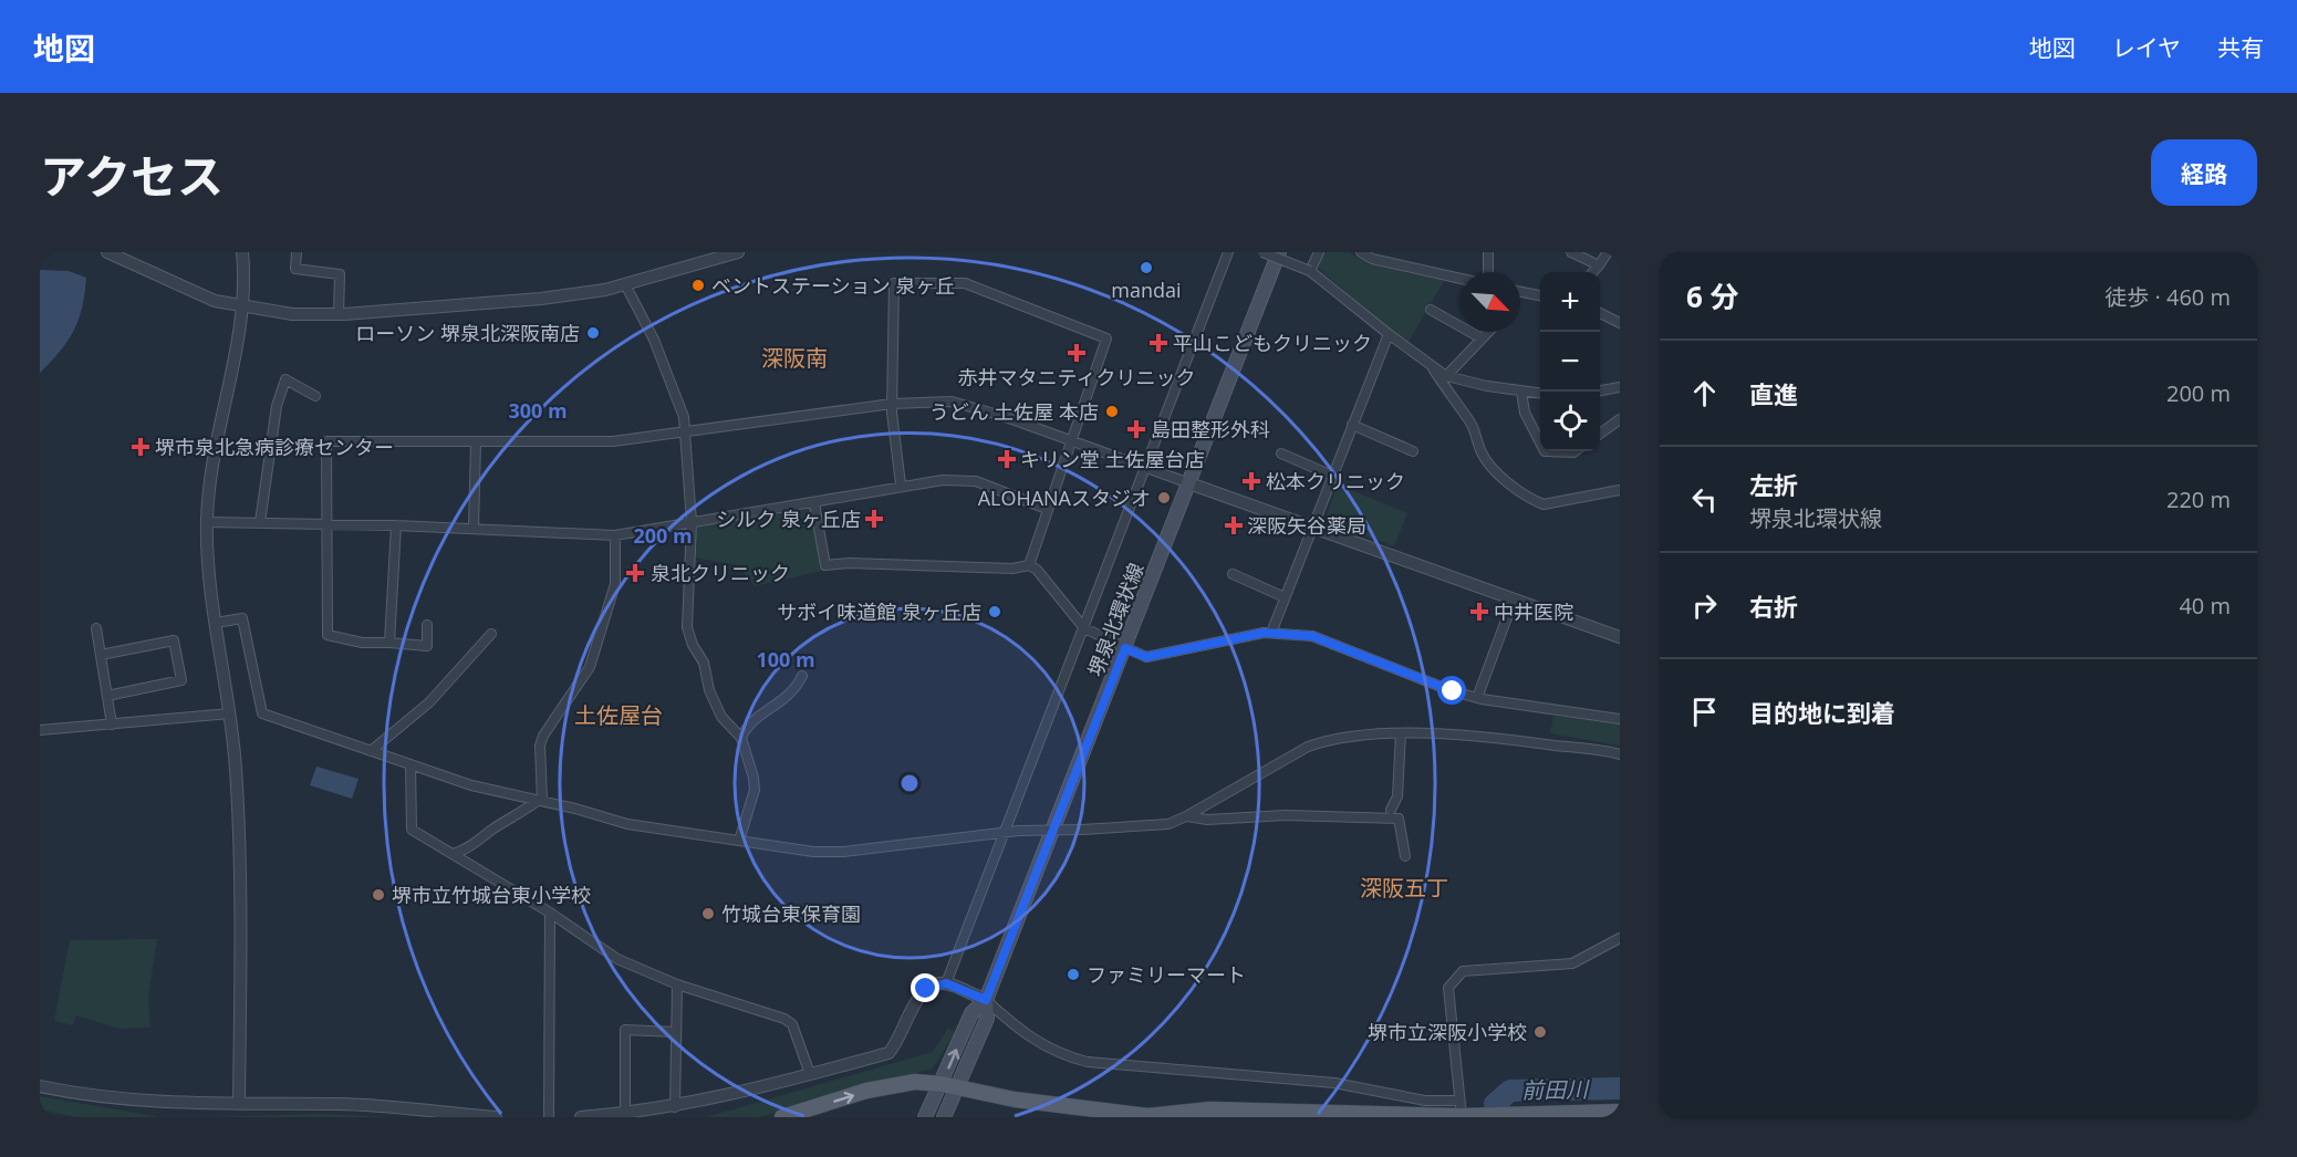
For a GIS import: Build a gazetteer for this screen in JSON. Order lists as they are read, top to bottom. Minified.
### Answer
{"streets":{"main road":["堺泉北環状線"]},"districts":["深阪南","土佐屋台","深阪五丁"],"water":["前田川"],"places":{"other":["mandai","ベントステーション 泉ヶ丘","ローソン 堺泉北深阪南店","うどん 土佐屋 本店","ALOHANAスタジオ","サボイ味道館 泉ヶ丘店","堺市立竹城台東小学校","竹城台東保育園","ファミリーマート","堺市立深阪小学校"],"health":["平山こどもクリニック","赤井マタニティクリニック","島田整形外科","堺市泉北急病診療センター","キリン堂 土佐屋台店","松本クリニック","シルク 泉ヶ丘店","深阪矢谷薬局","泉北クリニック","中井医院"]},"north":"bottom right","page":{"header":"地図","nav":["地図","レイヤ","共有"],"title":"アクセス","buttons":"経路","heading":["6 分","徒歩 · 460 m"],"map_buttons":["+","−"],"list":[["直進","200 m"],["左折","堺泉北環状線","220 m"],["右折","40 m"],"目的地に到着"]},"rings":["300 m","200 m","100 m"]}
